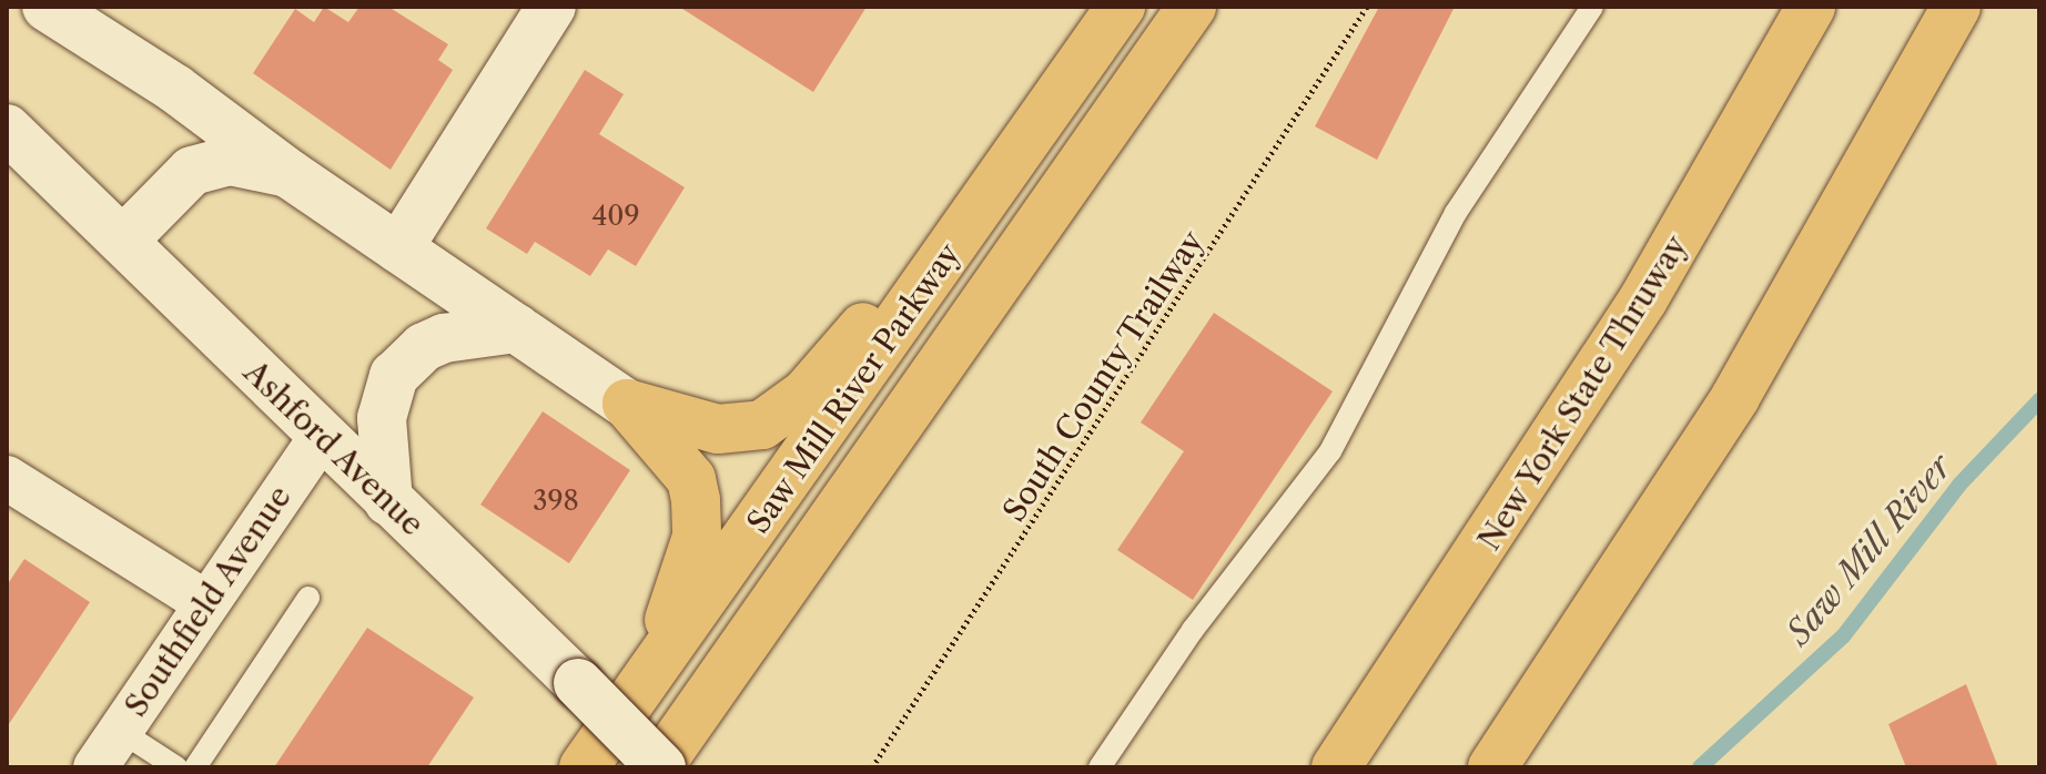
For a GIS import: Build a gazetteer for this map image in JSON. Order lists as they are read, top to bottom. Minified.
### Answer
{"streets":{"highway":["Saw Mill River Parkway","New York State Thruway"],"main road":["Ashford Avenue"],"street":["Southfield Avenue"],"path":["South County Trailway"]},"crossings":[["Saw Mill River Parkway","Ashford Avenue"],["Ashford Avenue","Southfield Avenue"]],"water":["Saw Mill River"],"house_numbers":["409","398"]}
